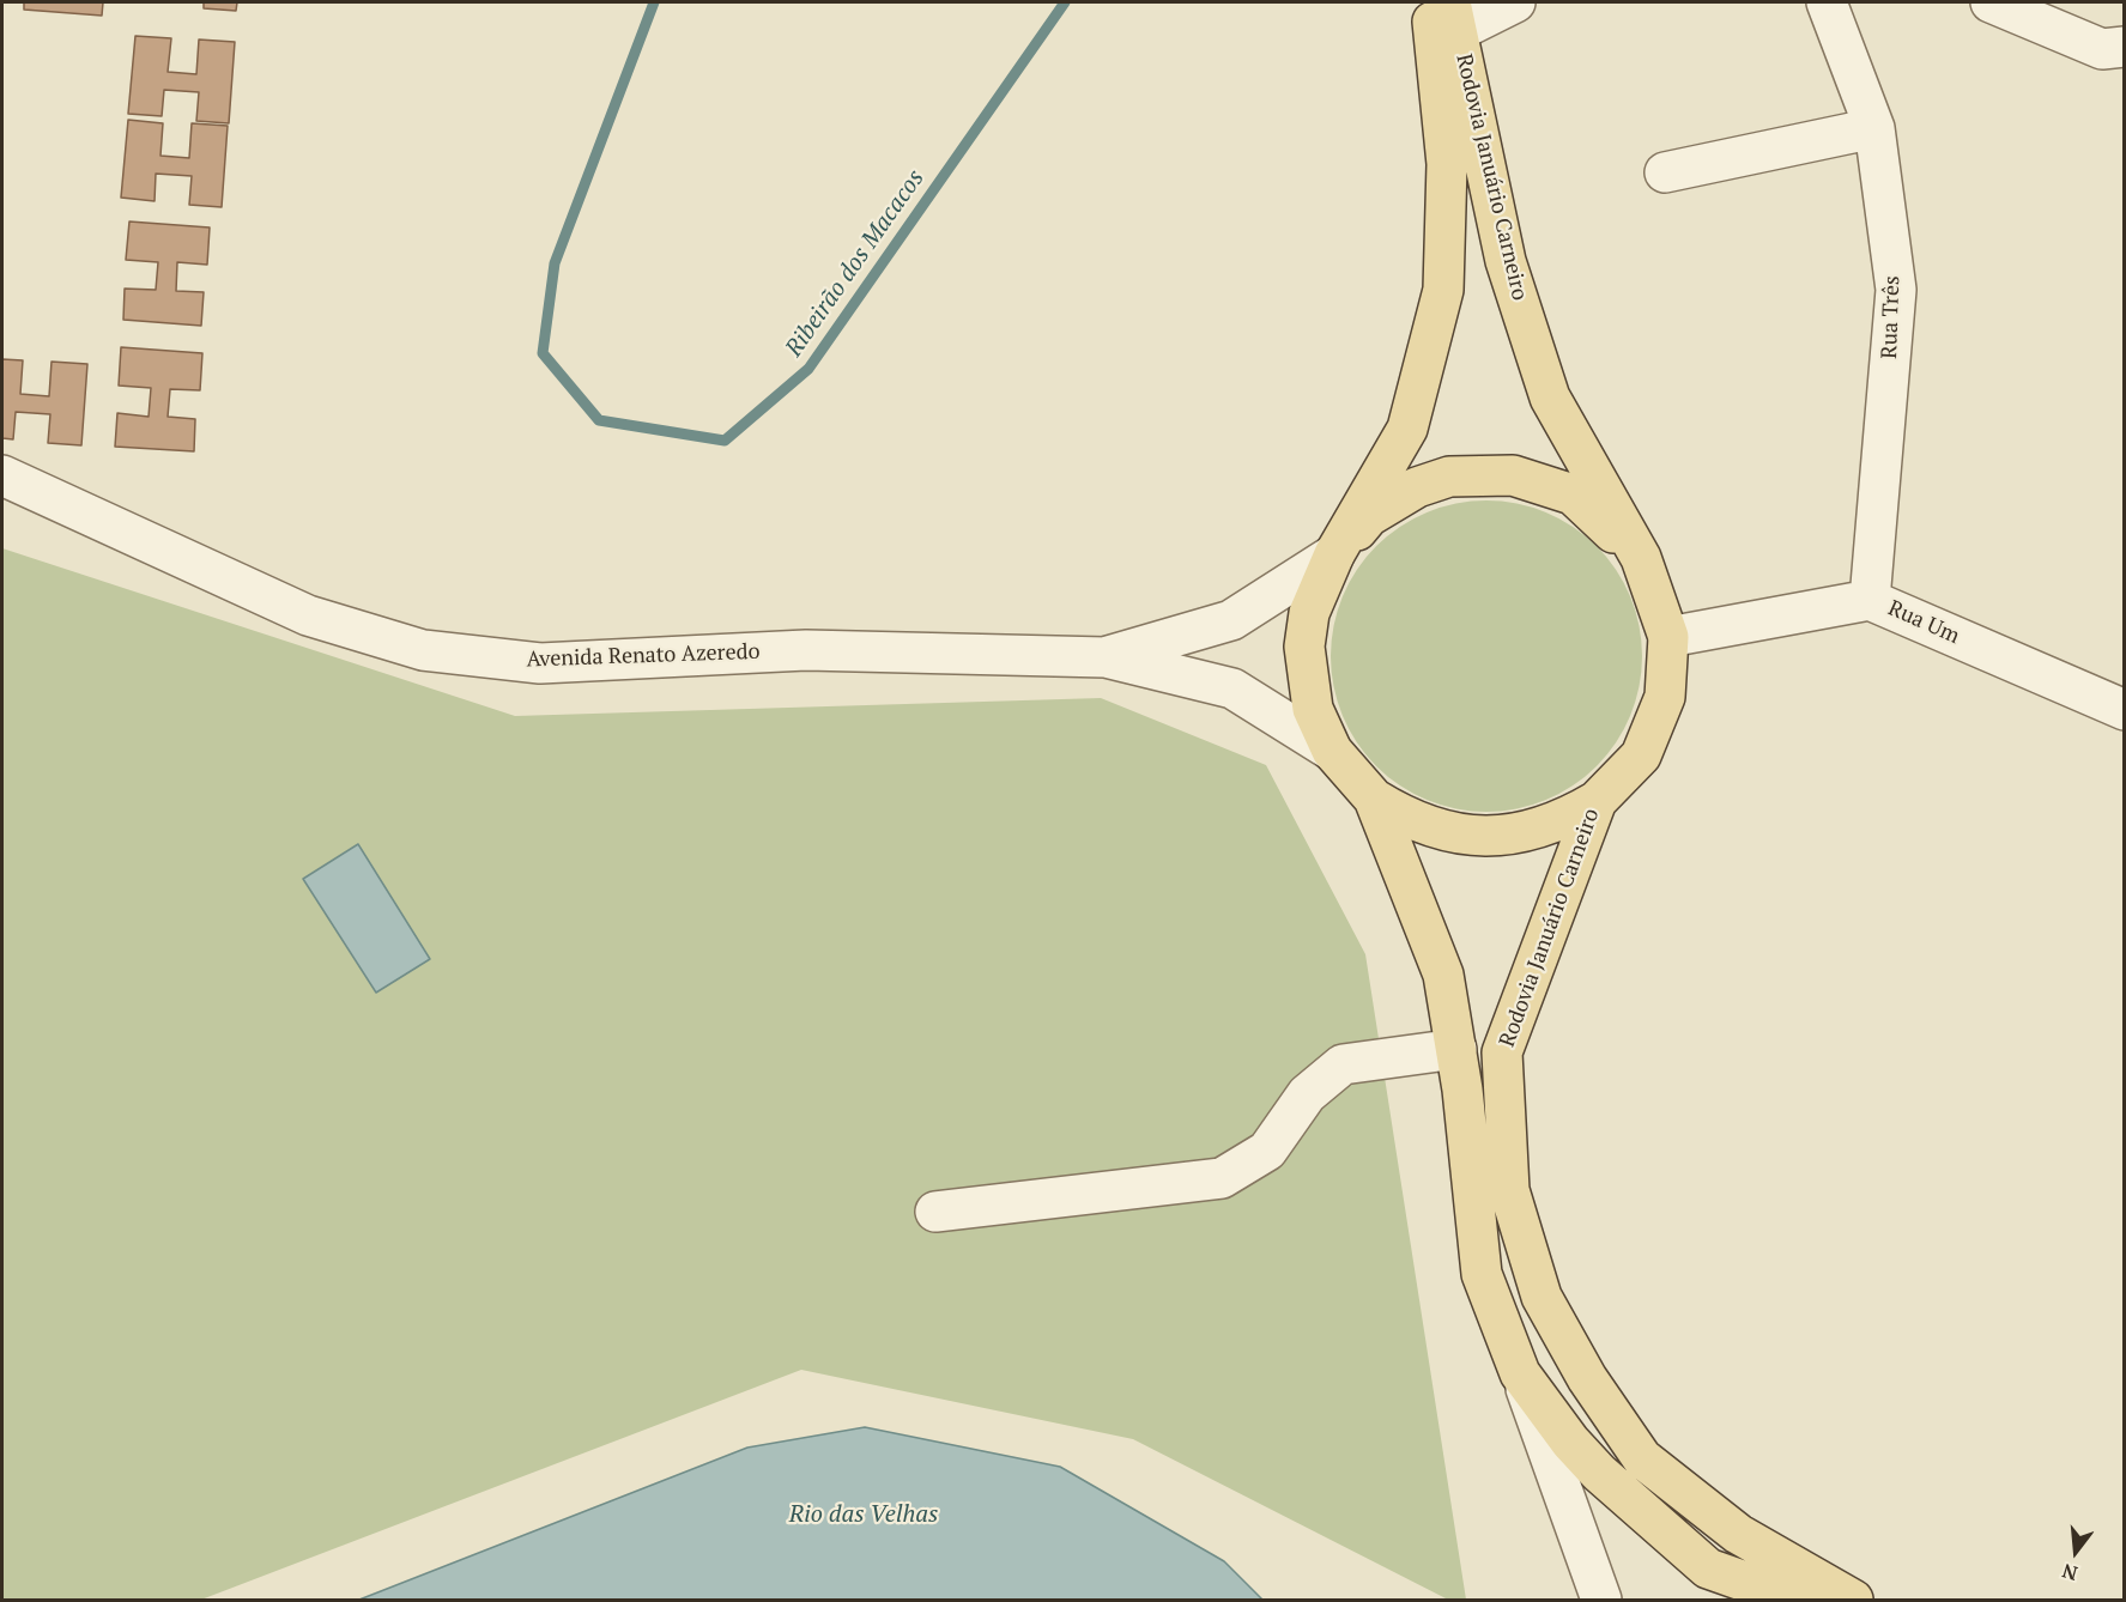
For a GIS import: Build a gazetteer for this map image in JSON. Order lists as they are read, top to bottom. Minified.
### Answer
{"streets":{"main road":["Rodovia Januário Carneiro"],"street":["Rua Três","Rua Um","Avenida Renato Azeredo"]},"crossings":[["Rodovia Januário Carneiro","Rua Um"],["Rua Três","Rua Um"]],"water":["Ribeirão dos Macacos","Rio das Velhas"],"north":"bottom"}
